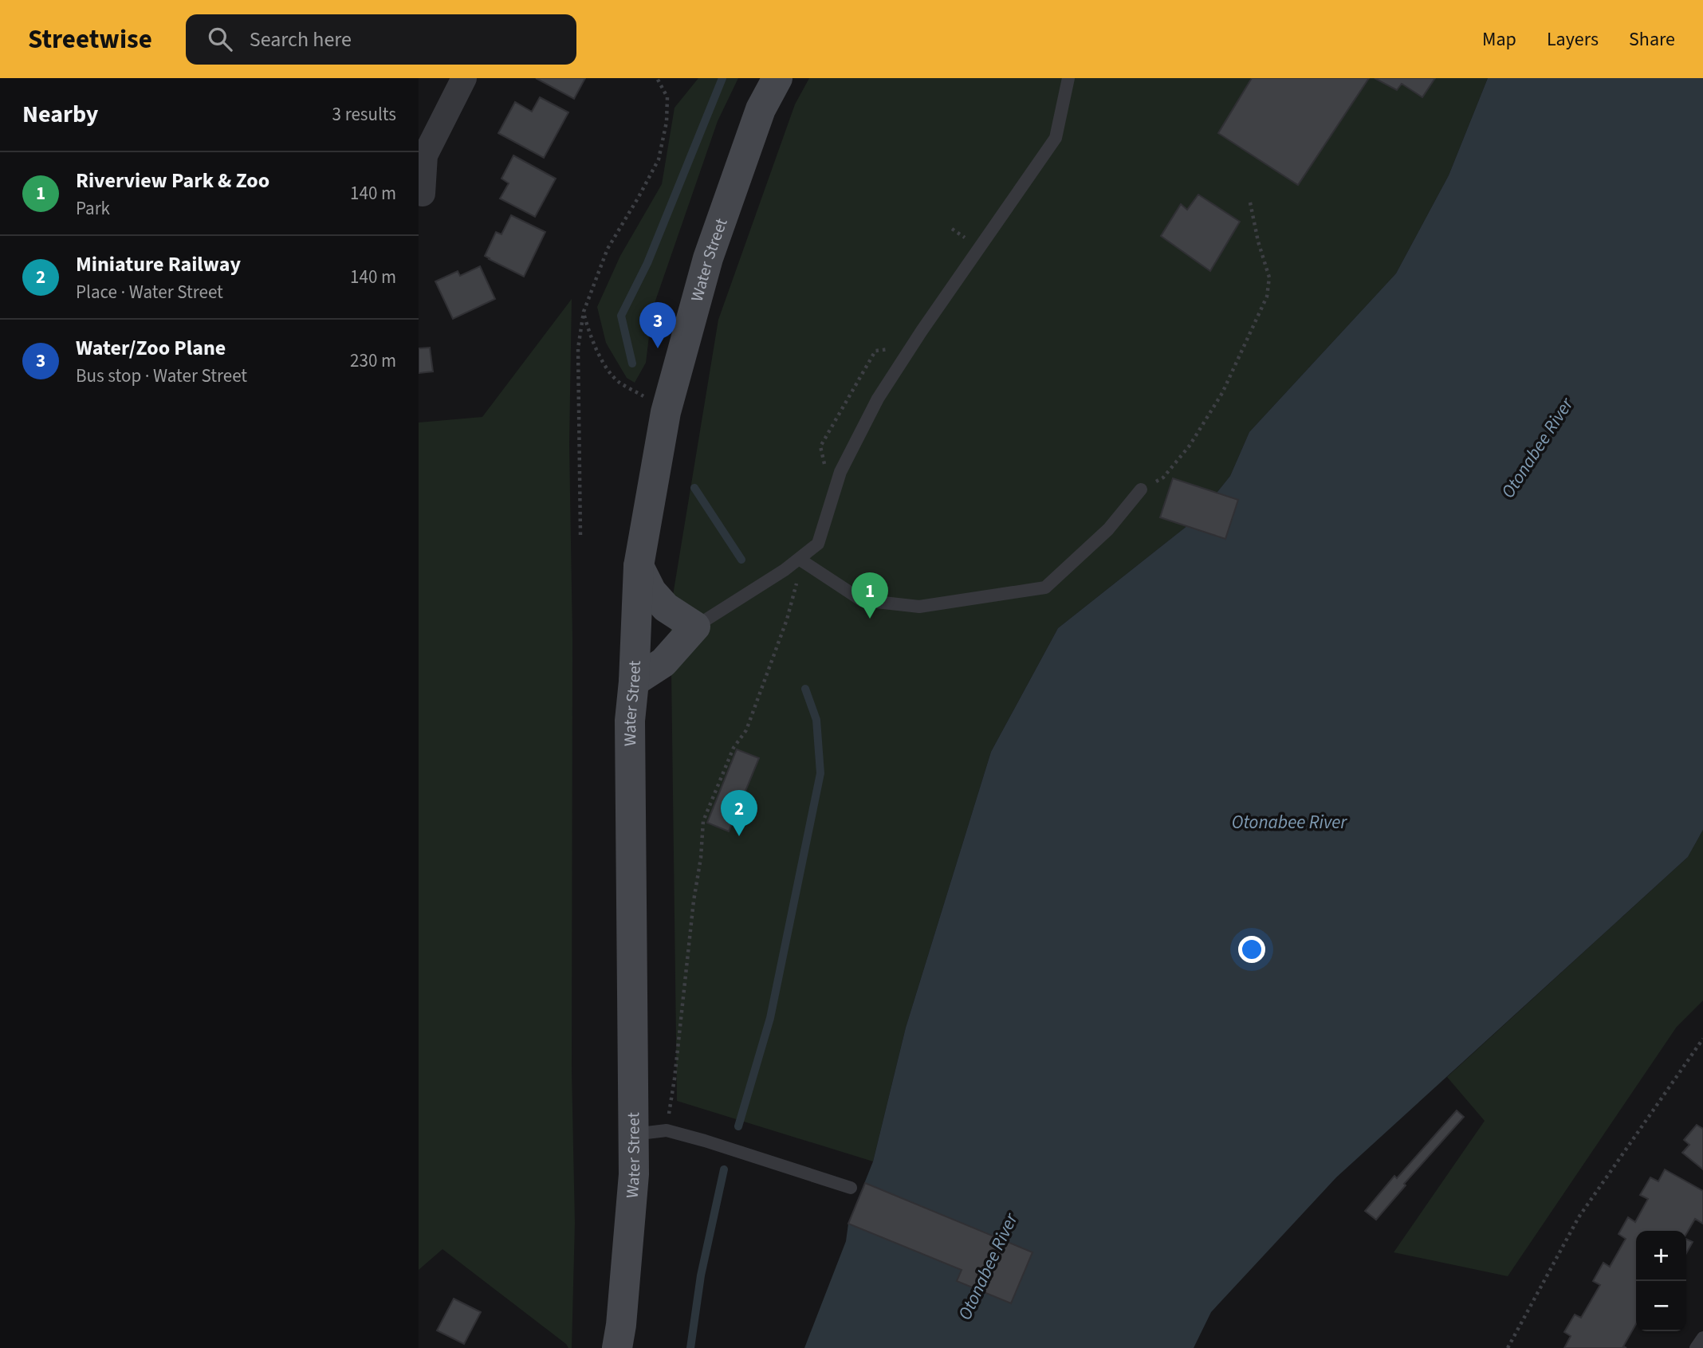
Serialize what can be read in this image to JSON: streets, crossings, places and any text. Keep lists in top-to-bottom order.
{
  "streets": {
    "main road": ["Water Street"]
  },
  "water": ["Otonabee River"],
  "page": {
    "header": "Streetwise",
    "search": "Search here",
    "nav": ["Map", "Layers", "Share"],
    "heading": ["Nearby", "3 results"],
    "list": [
      {
        "mark": "1",
        "name": "Riverview Park & Zoo",
        "note": "Park",
        "value": "140 m"
      },
      {
        "mark": "2",
        "name": "Miniature Railway",
        "note": "Place · Water Street",
        "value": "140 m"
      },
      {
        "mark": "3",
        "name": "Water/Zoo Plane",
        "note": "Bus stop · Water Street",
        "value": "230 m"
      }
    ],
    "pins": ["3", "1", "2"],
    "map_buttons": ["+", "−"]
  }
}
